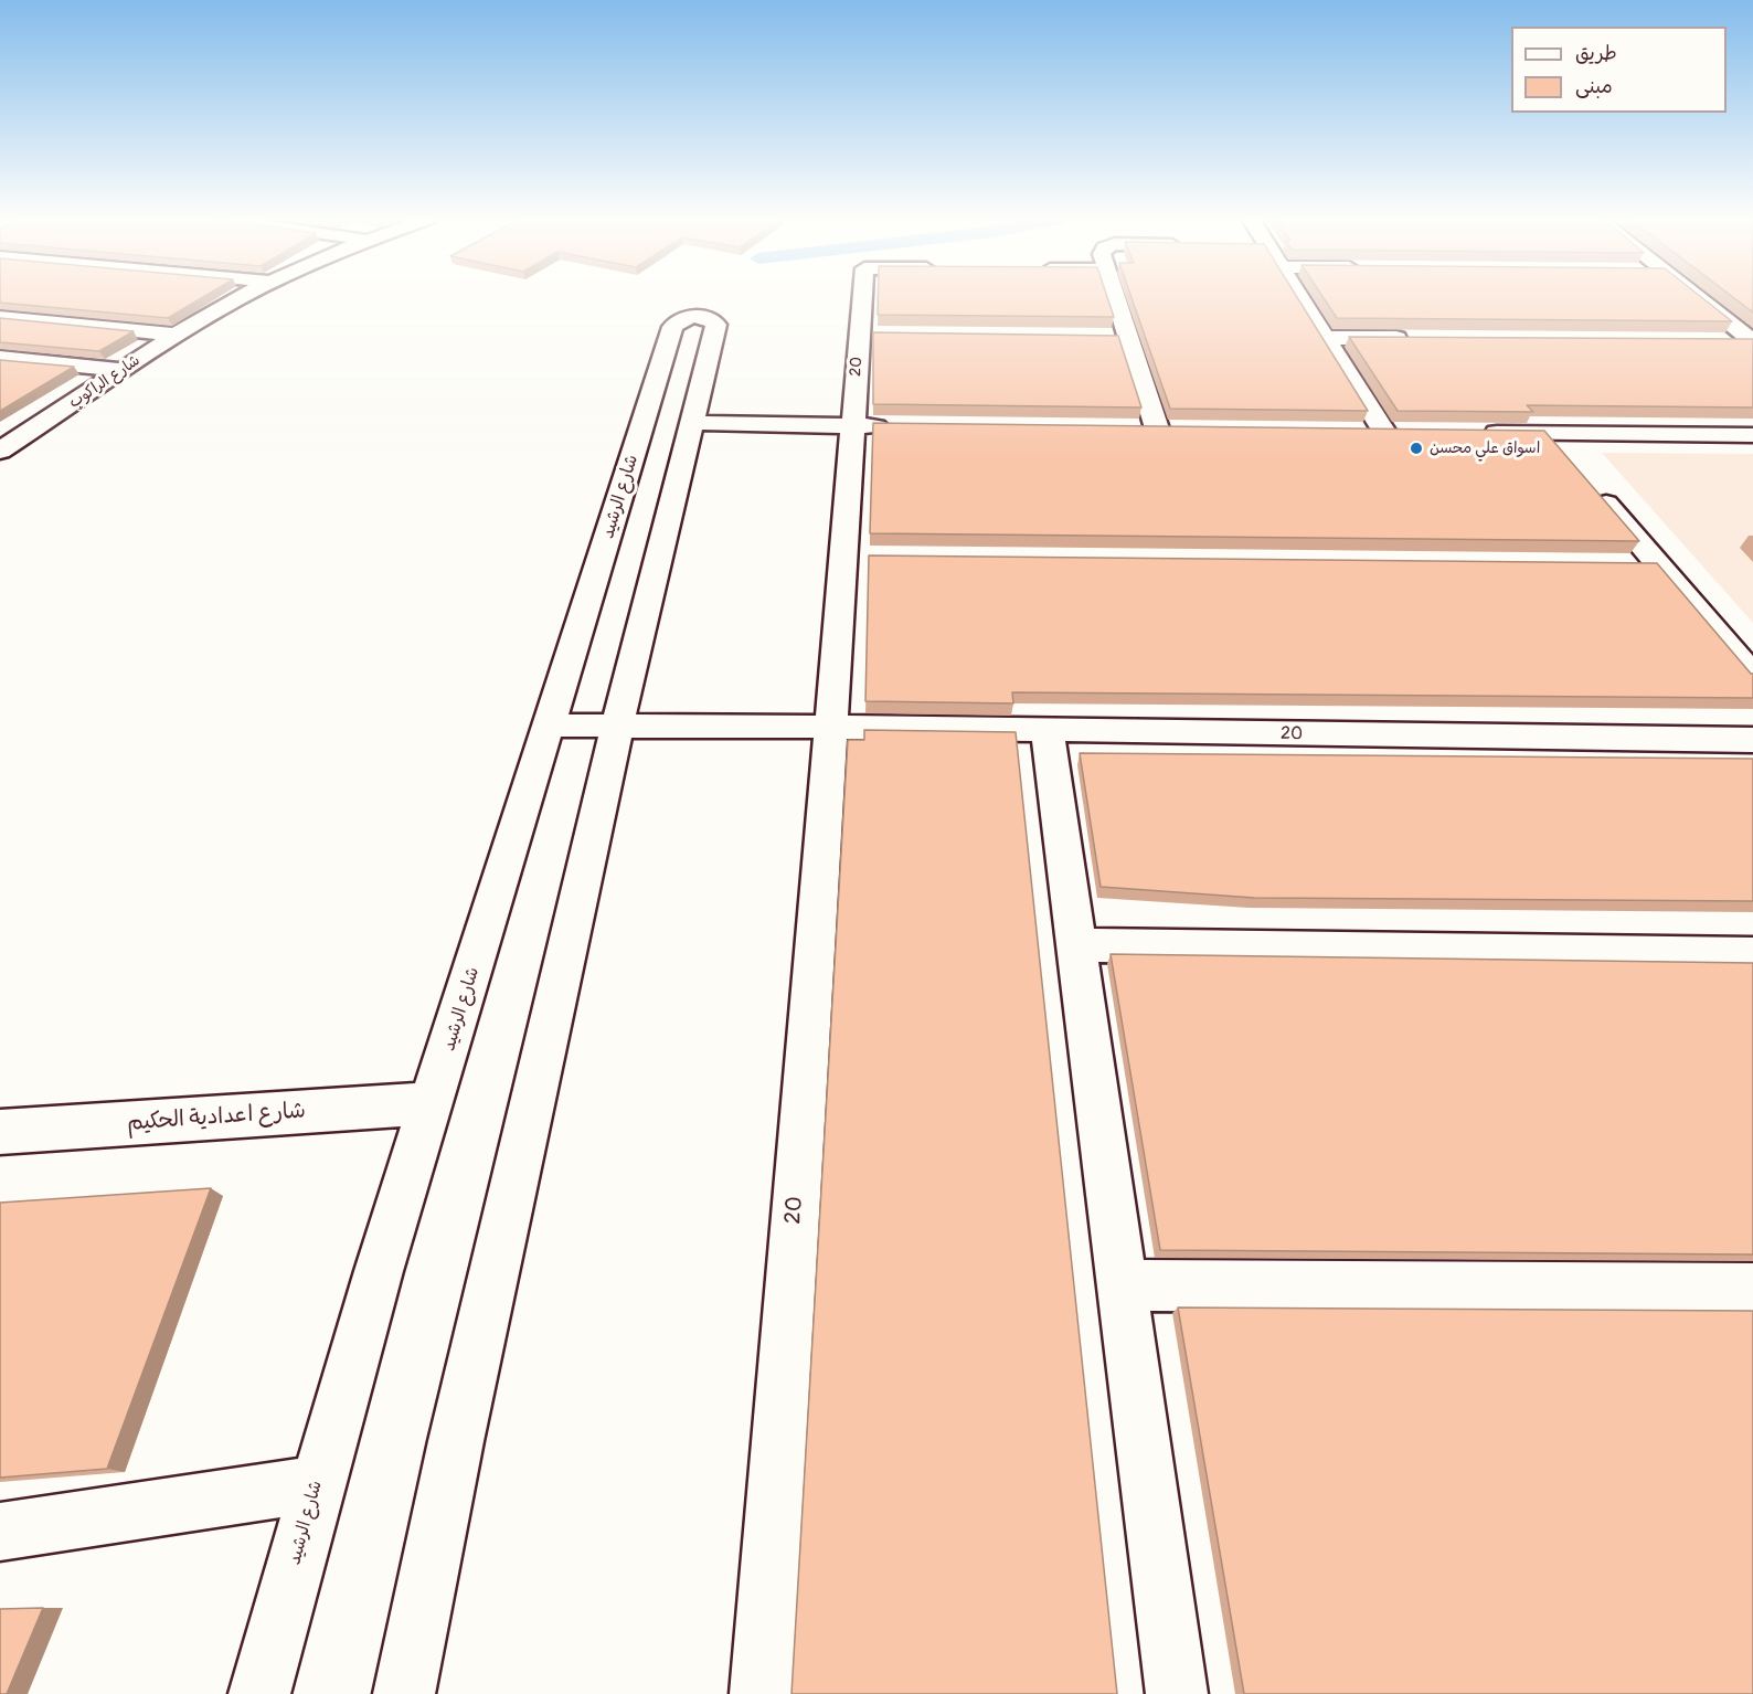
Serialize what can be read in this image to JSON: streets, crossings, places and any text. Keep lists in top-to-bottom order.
{
  "streets": {
    "street": [
      "20",
      "شارع الراكوب",
      "شارع الرشيد",
      "شارع اعدادية الحكيم"
    ]
  },
  "crossings": [
    ["شارع الرشيد", "شارع اعدادية الحكيم"]
  ],
  "places": ["اسواق علي محسن"],
  "legend": ["طريق", "مبنى"]
}
